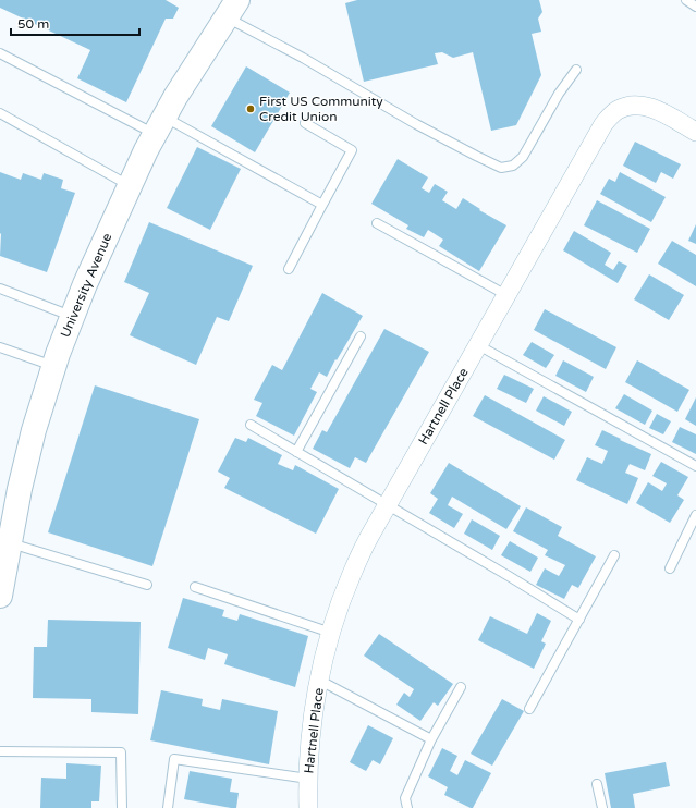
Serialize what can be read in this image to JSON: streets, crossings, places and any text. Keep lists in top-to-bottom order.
{
  "streets": {
    "street": ["University Avenue", "Hartnell Place"]
  },
  "places": ["First US Community Credit Union"],
  "scale_bar": "50 m"
}
